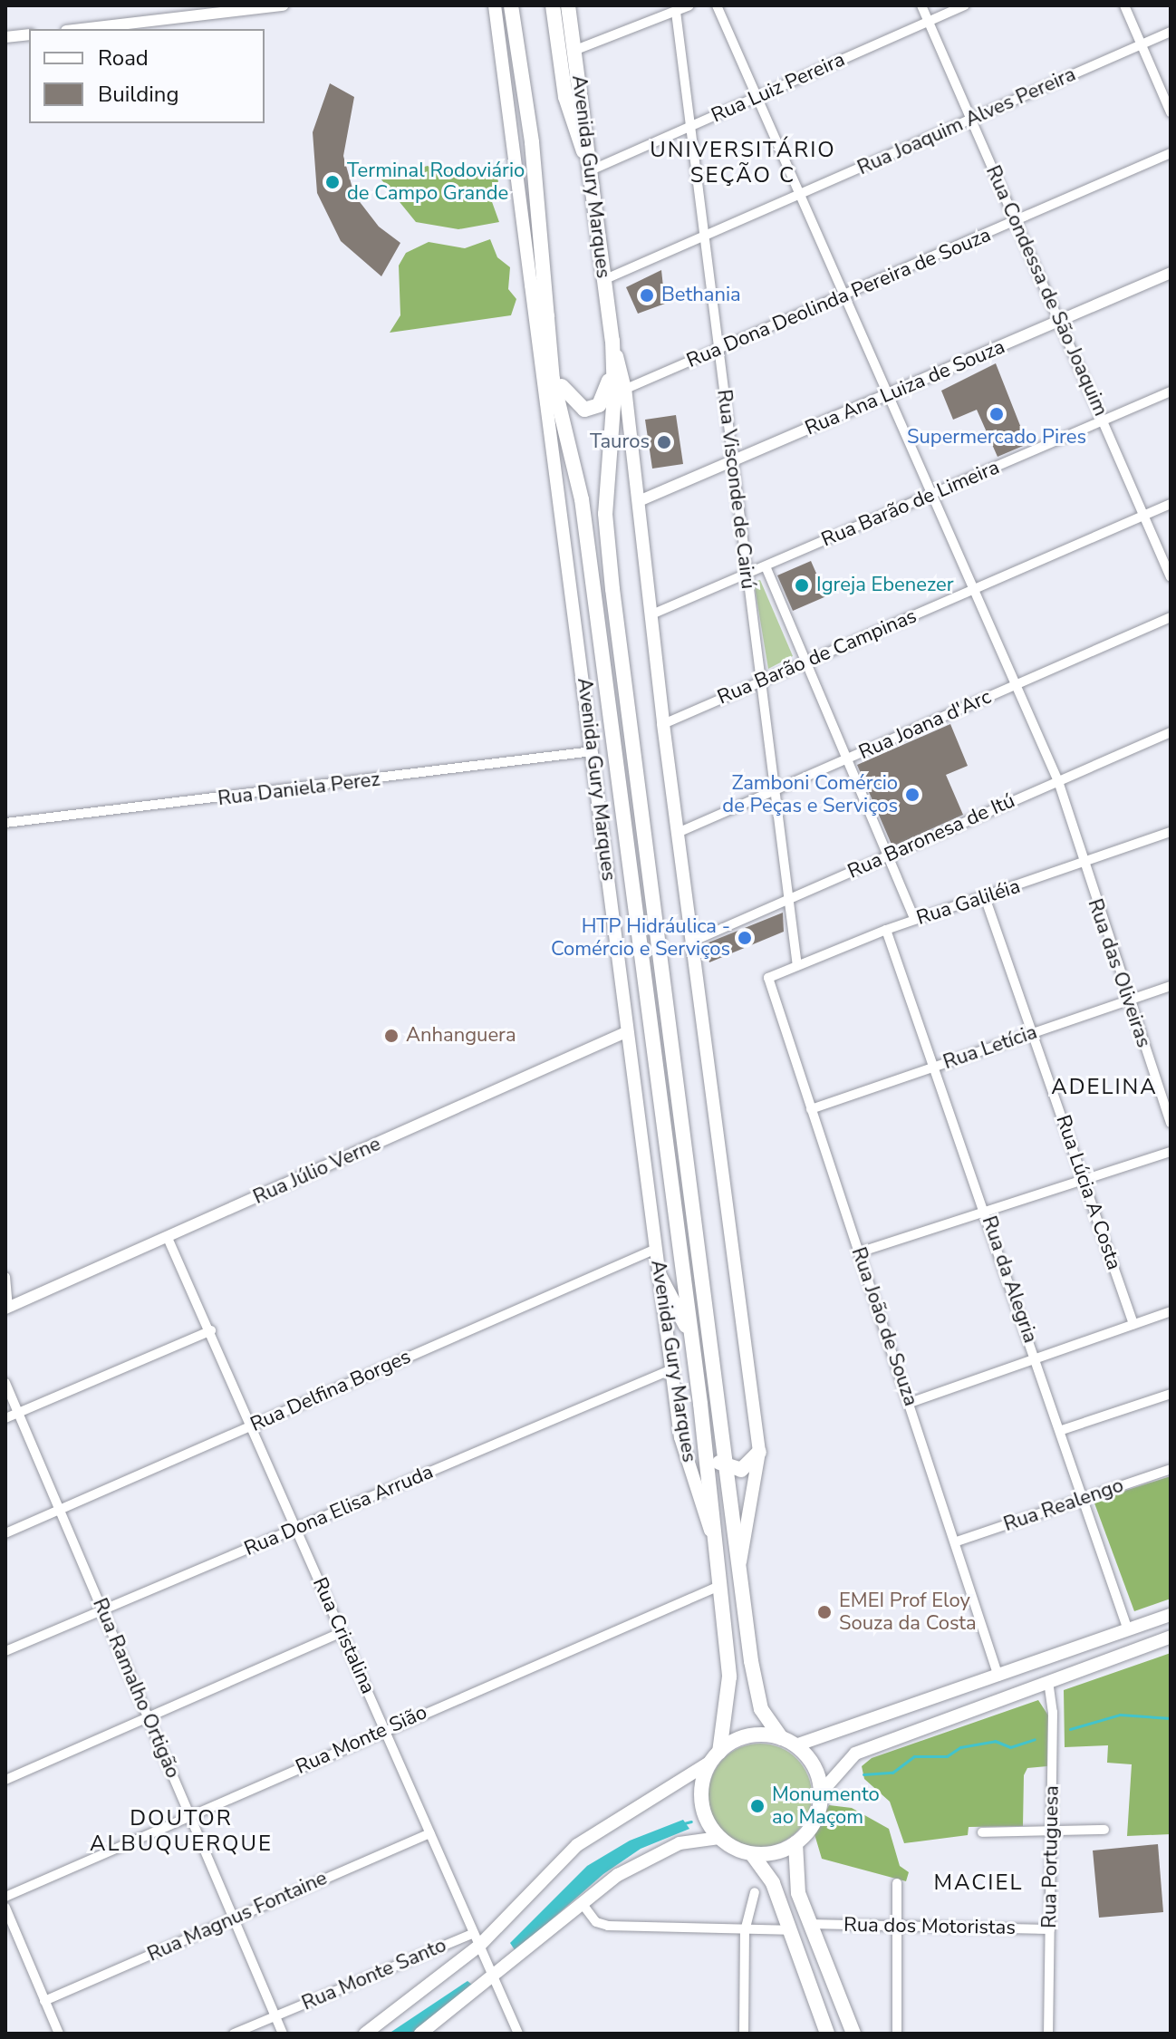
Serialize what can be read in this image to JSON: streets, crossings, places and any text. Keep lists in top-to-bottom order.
{
  "streets": {
    "main road": ["Avenida Gury Marques"],
    "street": [
      "Rua Luiz Pereira",
      "Rua Joaquim Alves Pereira",
      "Rua Condessa de São Joaquim",
      "Rua Dona Deolinda Pereira de Souza",
      "Rua Ana Luiza de Souza",
      "Rua Visconde de Cairú",
      "Rua Barão de Limeira",
      "Rua Barão de Campinas",
      "Rua Joana d'Arc",
      "Rua Daniela Perez",
      "Rua Baronesa de Itú",
      "Rua Galiléia",
      "Rua das Oliveiras",
      "Rua Letícia",
      "Rua Júlio Verne",
      "Rua Lúcia A Costa",
      "Rua da Alegria",
      "Rua João de Souza",
      "Rua Delfina Borges",
      "Rua Realengo",
      "Rua Dona Elisa Arruda",
      "Rua Cristalina",
      "Rua Ramalho Ortigão",
      "Rua Monte Sião",
      "Rua Portuguesa",
      "Rua Magnus Fontaine",
      "Rua dos Motoristas",
      "Rua Monte Santo"
    ]
  },
  "crossings": [
    ["Rua Luiz Pereira", "Avenida Gury Marques"],
    ["Rua Luiz Pereira", "Rua Condessa de São Joaquim"],
    ["Rua Luiz Pereira", "Rua Visconde de Cairú"],
    ["Rua Luiz Pereira", "Rua das Oliveiras"],
    ["Rua Joaquim Alves Pereira", "Avenida Gury Marques"],
    ["Rua Joaquim Alves Pereira", "Rua Condessa de São Joaquim"],
    ["Rua Joaquim Alves Pereira", "Rua Visconde de Cairú"],
    ["Rua Joaquim Alves Pereira", "Rua das Oliveiras"],
    ["Avenida Gury Marques", "Rua Dona Deolinda Pereira de Souza"],
    ["Avenida Gury Marques", "Rua Ana Luiza de Souza"],
    ["Avenida Gury Marques", "Rua Barão de Limeira"],
    ["Avenida Gury Marques", "Rua Barão de Campinas"],
    ["Avenida Gury Marques", "Rua Joana d'Arc"],
    ["Avenida Gury Marques", "Rua Daniela Perez"],
    ["Avenida Gury Marques", "Rua Baronesa de Itú"],
    ["Avenida Gury Marques", "Rua Júlio Verne"],
    ["Avenida Gury Marques", "Rua Delfina Borges"],
    ["Avenida Gury Marques", "Rua Dona Elisa Arruda"],
    ["Avenida Gury Marques", "Rua Monte Sião"],
    ["Rua Condessa de São Joaquim", "Rua Dona Deolinda Pereira de Souza"],
    ["Rua Condessa de São Joaquim", "Rua Ana Luiza de Souza"],
    ["Rua Condessa de São Joaquim", "Rua Barão de Limeira"],
    ["Rua Condessa de São Joaquim", "Rua Barão de Campinas"],
    ["Rua Dona Deolinda Pereira de Souza", "Rua Visconde de Cairú"],
    ["Rua Dona Deolinda Pereira de Souza", "Rua das Oliveiras"],
    ["Rua Ana Luiza de Souza", "Rua Visconde de Cairú"],
    ["Rua Ana Luiza de Souza", "Rua das Oliveiras"],
    ["Rua Visconde de Cairú", "Rua Barão de Limeira"],
    ["Rua Visconde de Cairú", "Rua Barão de Campinas"],
    ["Rua Visconde de Cairú", "Rua Joana d'Arc"],
    ["Rua Visconde de Cairú", "Rua Baronesa de Itú"],
    ["Rua Visconde de Cairú", "Rua Galiléia"],
    ["Rua Barão de Limeira", "Rua das Oliveiras"],
    ["Rua Barão de Campinas", "Rua das Oliveiras"],
    ["Rua Joana d'Arc", "Rua das Oliveiras"],
    ["Rua Baronesa de Itú", "Rua das Oliveiras"],
    ["Rua Galiléia", "Rua das Oliveiras"],
    ["Rua Galiléia", "Rua Lúcia A Costa"],
    ["Rua Galiléia", "Rua da Alegria"],
    ["Rua Galiléia", "Rua João de Souza"],
    ["Rua das Oliveiras", "Rua Letícia"],
    ["Rua Letícia", "Rua Lúcia A Costa"],
    ["Rua Letícia", "Rua da Alegria"],
    ["Rua Letícia", "Rua João de Souza"],
    ["Rua Júlio Verne", "Rua Cristalina"],
    ["Rua da Alegria", "Rua Realengo"],
    ["Rua João de Souza", "Rua Realengo"],
    ["Rua Delfina Borges", "Rua Cristalina"],
    ["Rua Delfina Borges", "Rua Ramalho Ortigão"],
    ["Rua Dona Elisa Arruda", "Rua Cristalina"],
    ["Rua Dona Elisa Arruda", "Rua Ramalho Ortigão"],
    ["Rua Cristalina", "Rua Monte Sião"],
    ["Rua Cristalina", "Rua Magnus Fontaine"],
    ["Rua Cristalina", "Rua Monte Santo"],
    ["Rua Ramalho Ortigão", "Rua Monte Sião"],
    ["Rua Ramalho Ortigão", "Rua Magnus Fontaine"],
    ["Rua Ramalho Ortigão", "Rua Monte Santo"],
    ["Rua Portuguesa", "Rua dos Motoristas"]
  ],
  "districts": [
    "UNIVERSITÁRIO SEÇÃO C",
    "ADELINA",
    "DOUTOR ALBUQUERQUE",
    "MACIEL"
  ],
  "places": [
    "Terminal Rodoviário de Campo Grande",
    "Bethania",
    "Supermercado Pires",
    "Tauros",
    "Igreja Ebenezer",
    "Zamboni Comércio de Peças e Serviços",
    "HTP Hidráulica - Comércio e Serviços",
    "Anhanguera",
    "EMEI Prof Eloy Souza da Costa",
    "Monumento ao Maçom"
  ],
  "legend": ["Road", "Building"]
}
